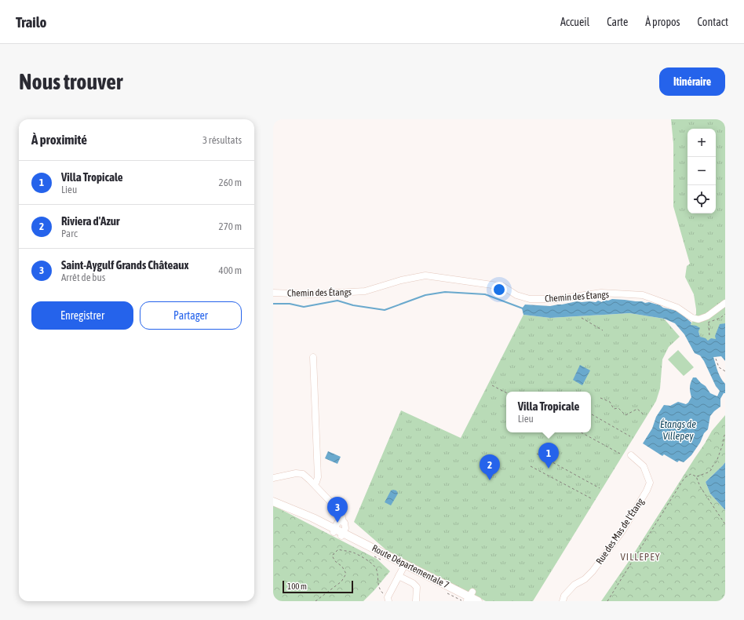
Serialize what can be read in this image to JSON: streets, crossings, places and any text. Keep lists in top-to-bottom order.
{
  "streets": {
    "main road": ["Route Départementale 7"],
    "street": ["Chemin des Étangs", "Rue des Mas de l'Étang"]
  },
  "districts": ["VILLEPEY"],
  "water": ["Étangs de Villepey"],
  "scale_bar": "100 m",
  "page": {
    "header": "Trailo",
    "nav": [
      "Accueil",
      "Carte",
      "À propos",
      "Contact"
    ],
    "buttons": [
      "Itinéraire",
      ["Enregistrer", "Partager"]
    ],
    "title": "Nous trouver",
    "heading": ["À proximité", "3 résultats"],
    "map_buttons": ["+", "−"],
    "list": [
      {
        "mark": "1",
        "name": "Villa Tropicale",
        "note": "Lieu",
        "value": "260 m"
      },
      {
        "mark": "2",
        "name": "Riviera d'Azur",
        "note": "Parc",
        "value": "270 m"
      },
      {
        "mark": "3",
        "name": "Saint-Aygulf Grands Châteaux",
        "note": "Arrêt de bus",
        "value": "400 m"
      }
    ],
    "popup": ["Villa Tropicale", "Lieu"],
    "pins": ["1", "2", "3"],
    "scale": "100 m"
  }
}
